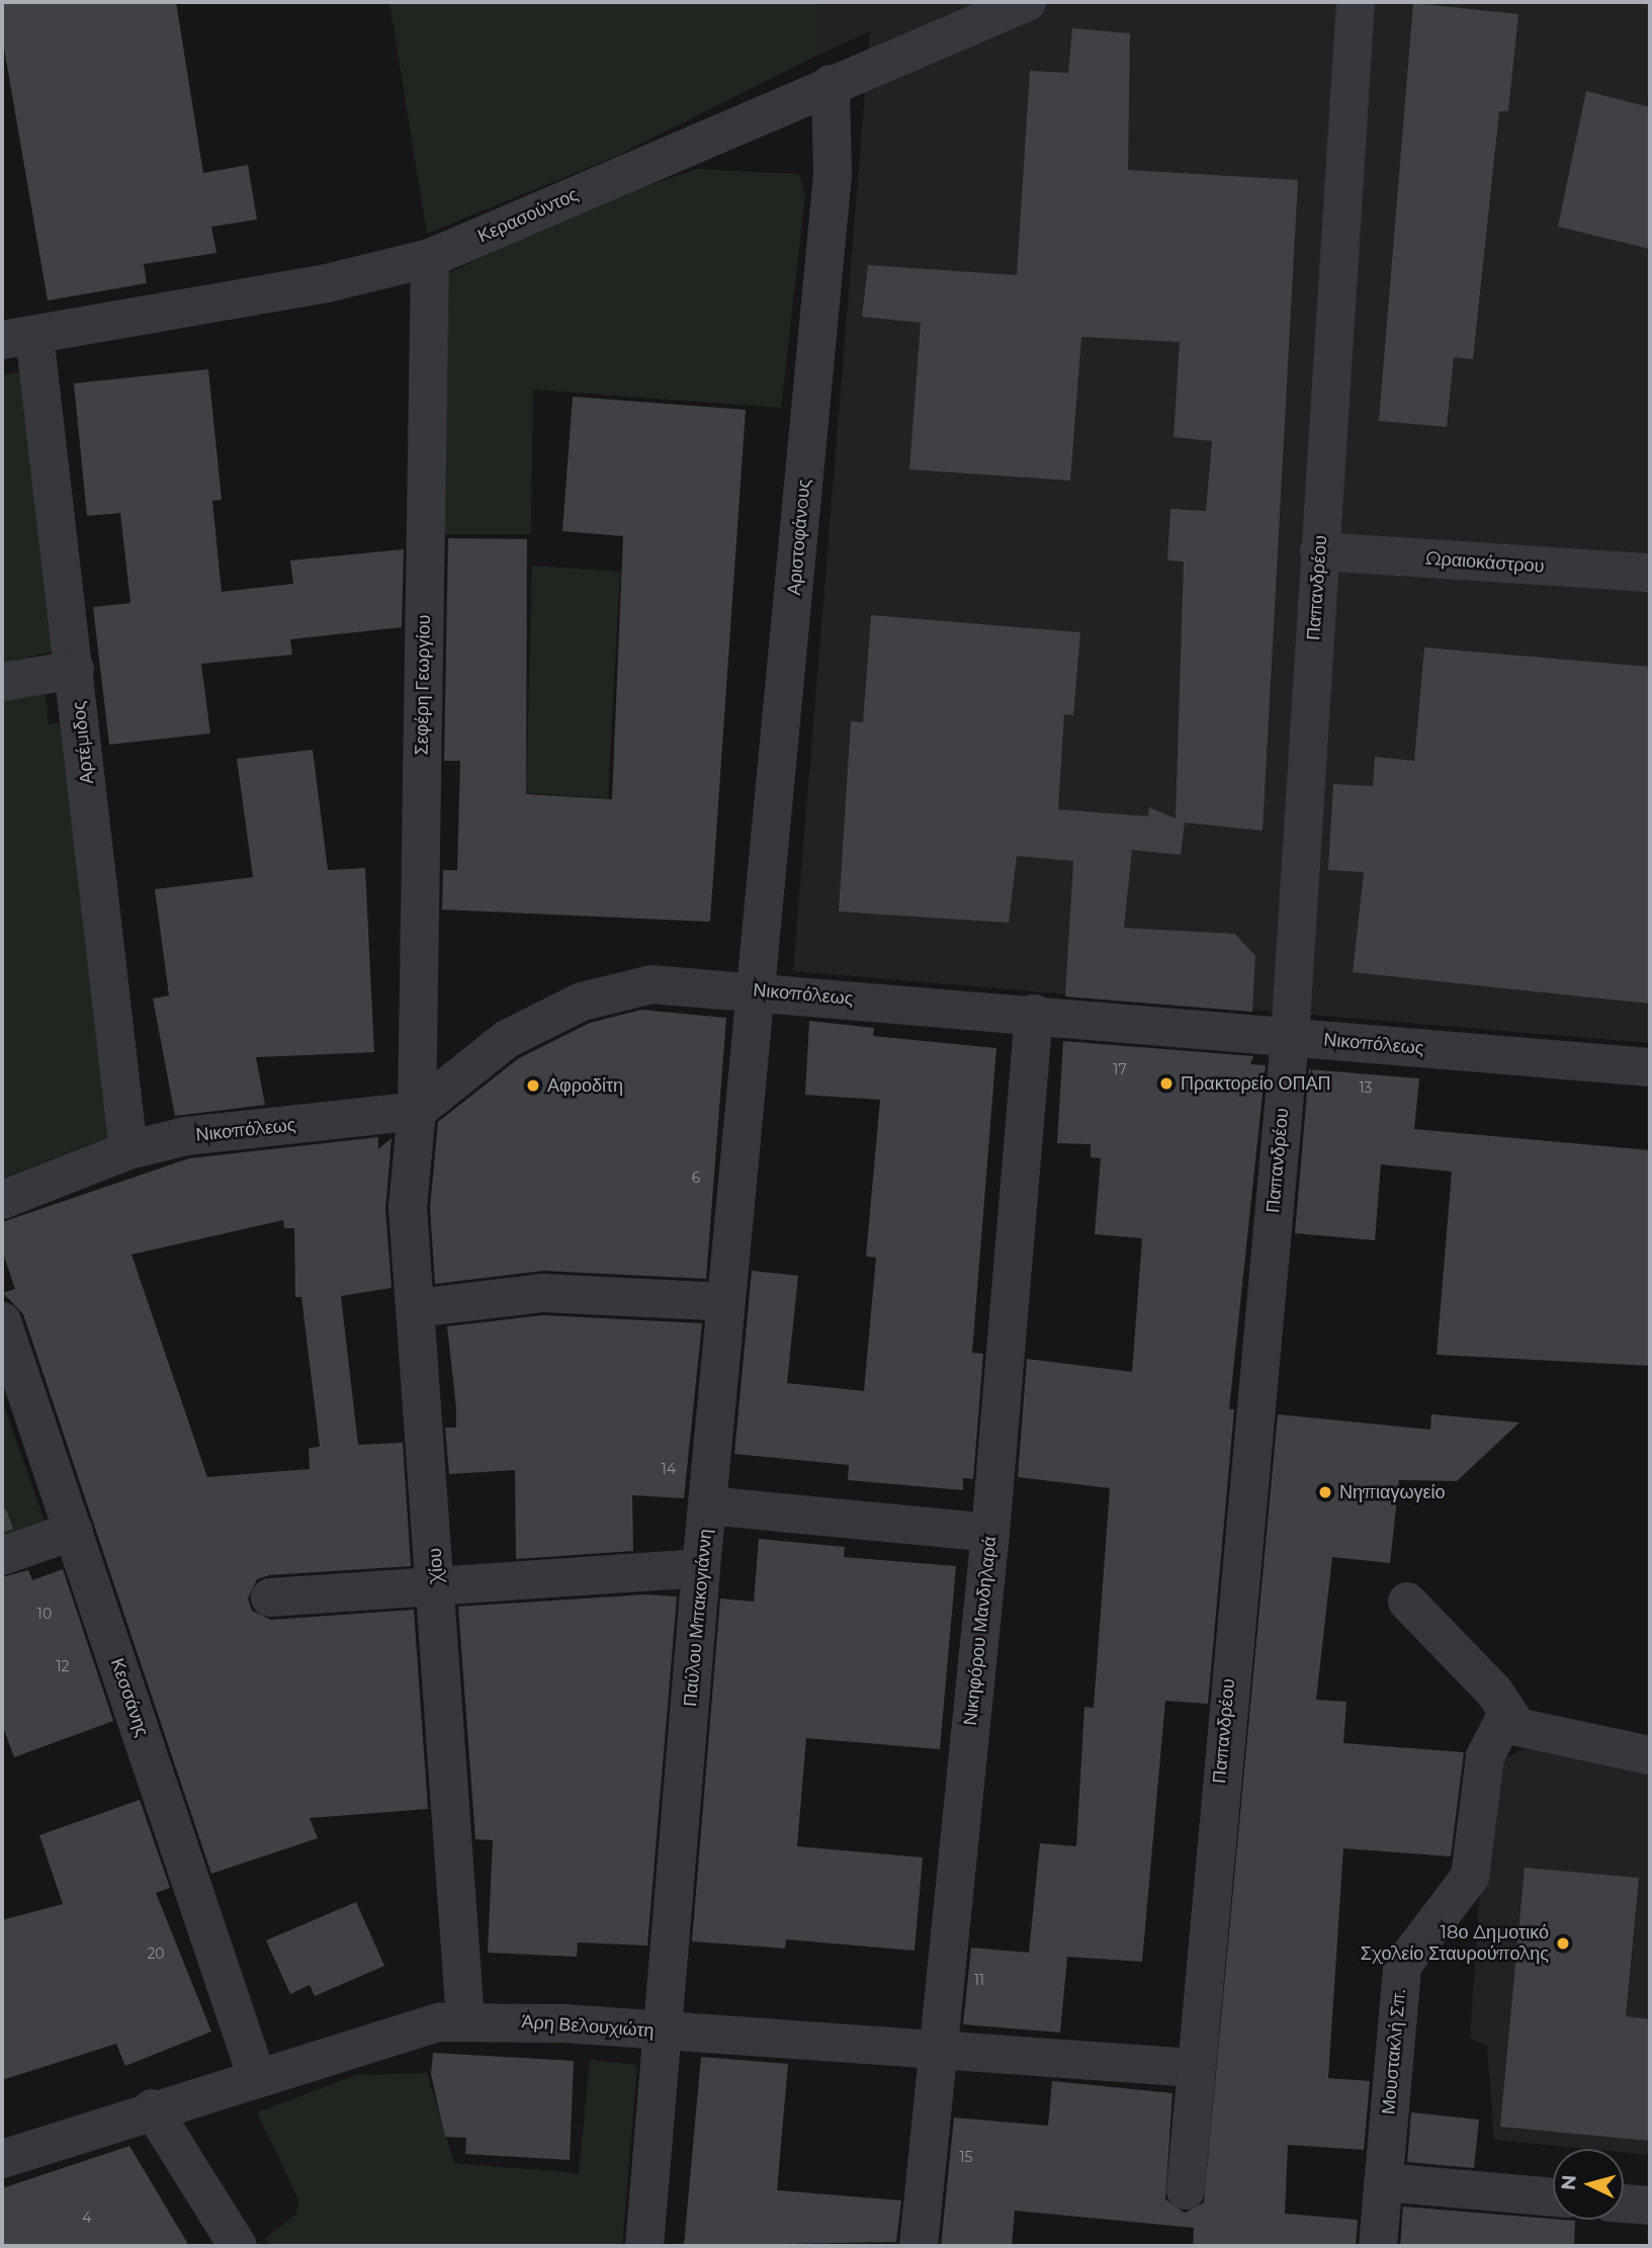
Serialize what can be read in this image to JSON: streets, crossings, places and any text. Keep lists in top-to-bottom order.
{
  "streets": {
    "street": [
      "Κερασούντος",
      "Αριστοφάνoυς",
      "Ωραιοκάστρου",
      "Παπανδρέου",
      "Σεφέρη Γεωργίου",
      "Αρτέμιδος",
      "Νικοπόλεως",
      "Χίου",
      "Παύλου Μπακογιάννη",
      "Νικηφόρου Μανδηλαρά",
      "Κεσσάνης",
      "Άρη Βελουχιώτη",
      "Μουστακλή Σπ."
    ]
  },
  "crossings": [
    ["Κερασούντος", "Αριστοφάνoυς"],
    ["Κερασούντος", "Σεφέρη Γεωργίου"],
    ["Κερασούντος", "Αρτέμιδος"],
    ["Αριστοφάνoυς", "Νικοπόλεως"],
    ["Αριστοφάνoυς", "Παύλου Μπακογιάννη"],
    ["Ωραιοκάστρου", "Παπανδρέου"],
    ["Παπανδρέου", "Νικοπόλεως"],
    ["Παπανδρέου", "Άρη Βελουχιώτη"],
    ["Σεφέρη Γεωργίου", "Νικοπόλεως"],
    ["Σεφέρη Γεωργίου", "Χίου"],
    ["Αρτέμιδος", "Νικοπόλεως"],
    ["Νικοπόλεως", "Χίου"],
    ["Νικοπόλεως", "Παύλου Μπακογιάννη"],
    ["Νικοπόλεως", "Νικηφόρου Μανδηλαρά"],
    ["Χίου", "Άρη Βελουχιώτη"],
    ["Παύλου Μπακογιάννη", "Άρη Βελουχιώτη"],
    ["Νικηφόρου Μανδηλαρά", "Άρη Βελουχιώτη"],
    ["Κεσσάνης", "Άρη Βελουχιώτη"]
  ],
  "places": [
    "Πρακτορείο ΟΠΑΠ",
    "Αφροδίτη",
    "Νηπιαγωγείο",
    "18ο Δημοτικό Σχολείο Σταυρούπολης"
  ],
  "house_numbers": [
    "17",
    "13",
    "6",
    "14",
    "10",
    "12",
    "20",
    "11",
    "15",
    "4"
  ],
  "north": "left"
}
